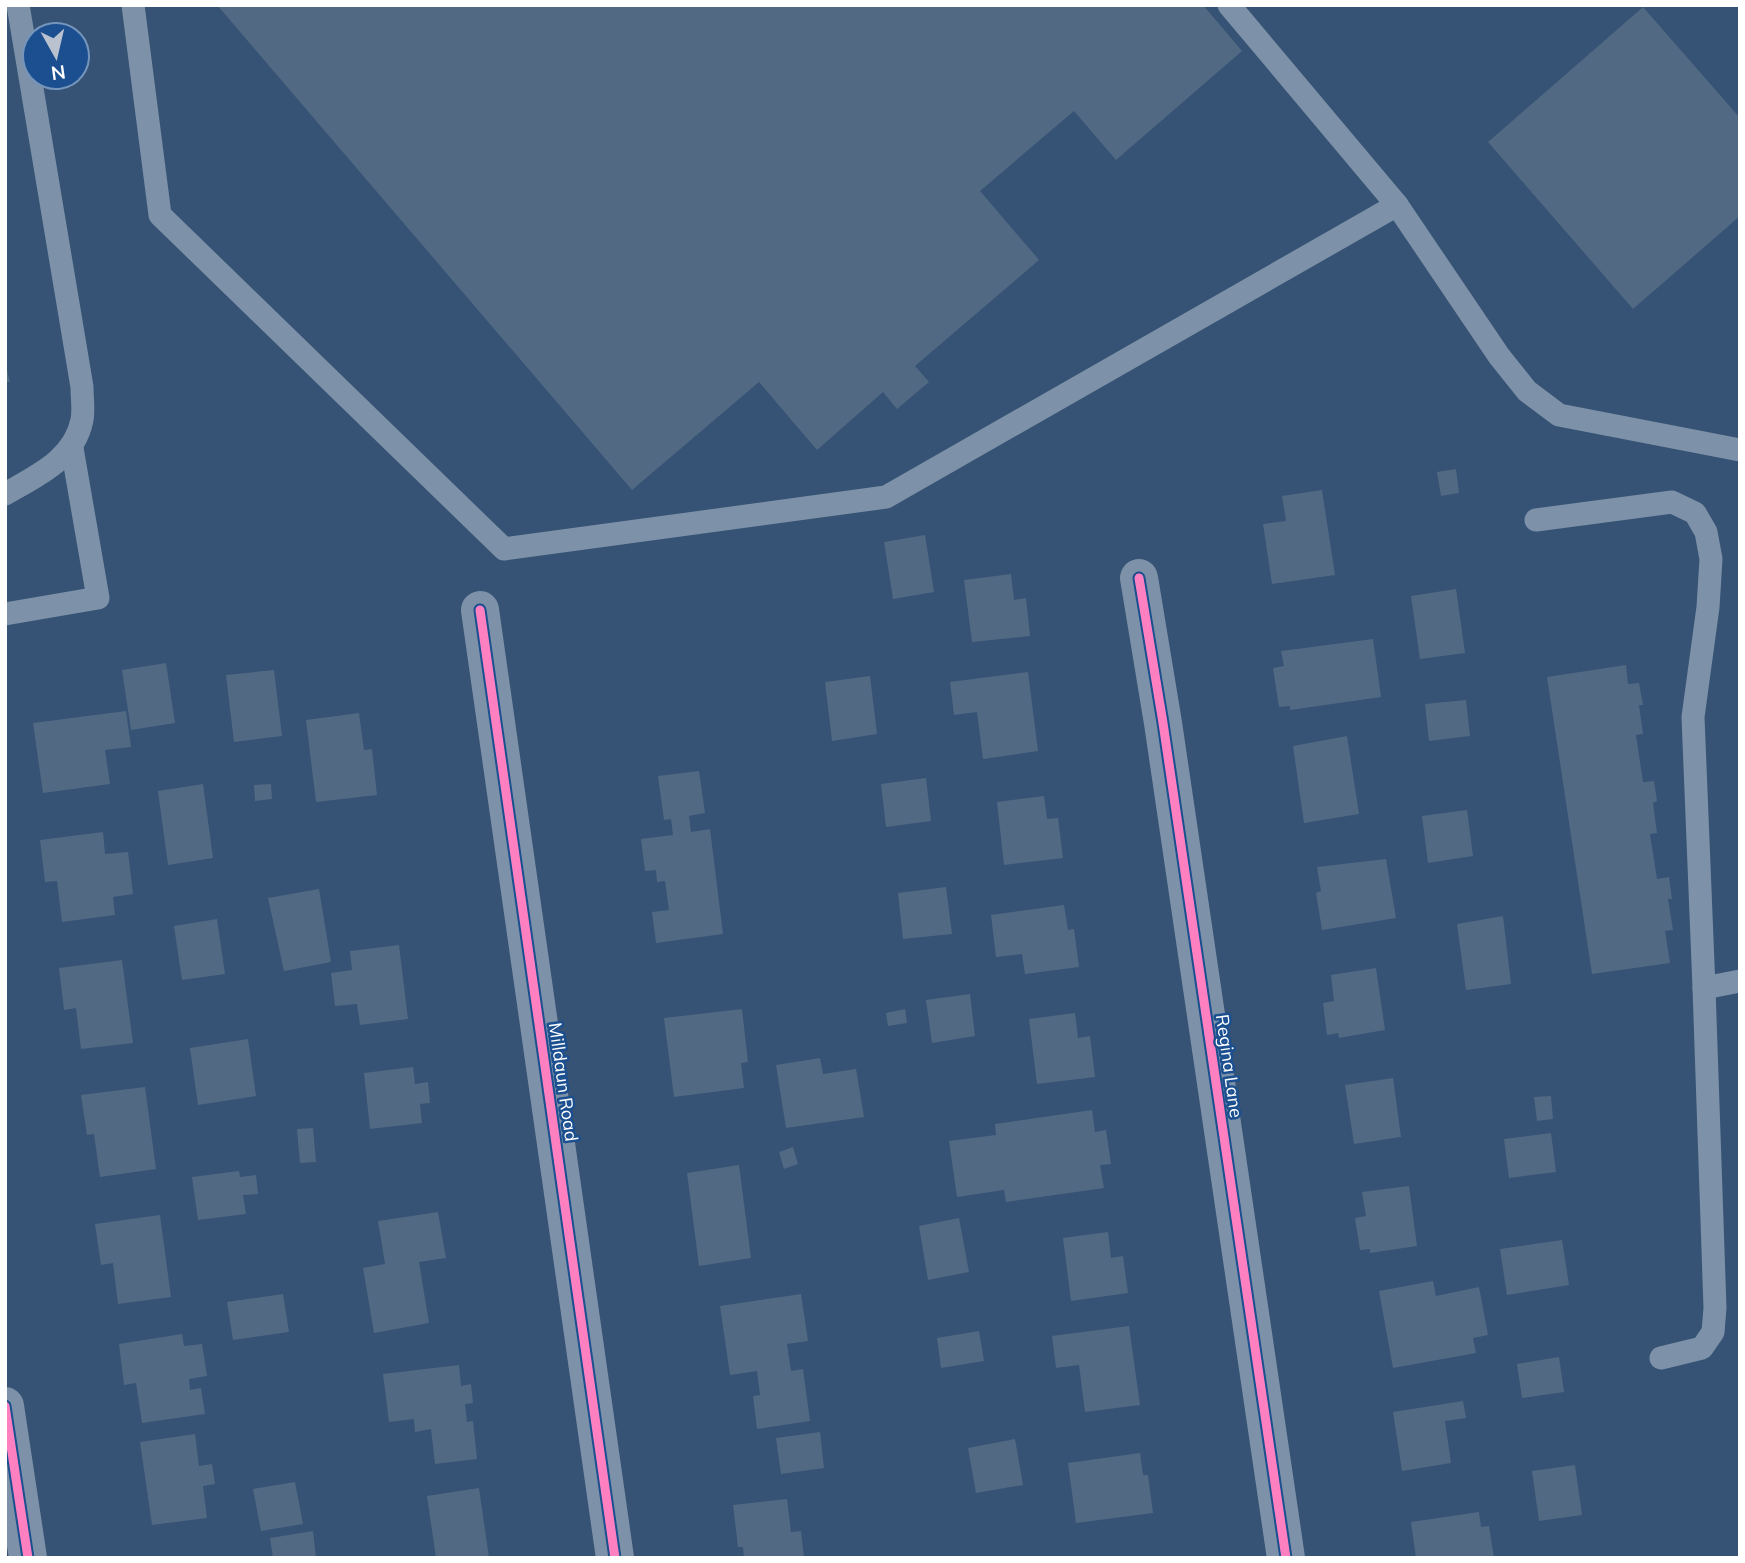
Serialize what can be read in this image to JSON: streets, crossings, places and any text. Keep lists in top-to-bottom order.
{
  "streets": {
    "street": ["Regina Lane", "Milldaun Road"]
  },
  "north": "bottom"
}
